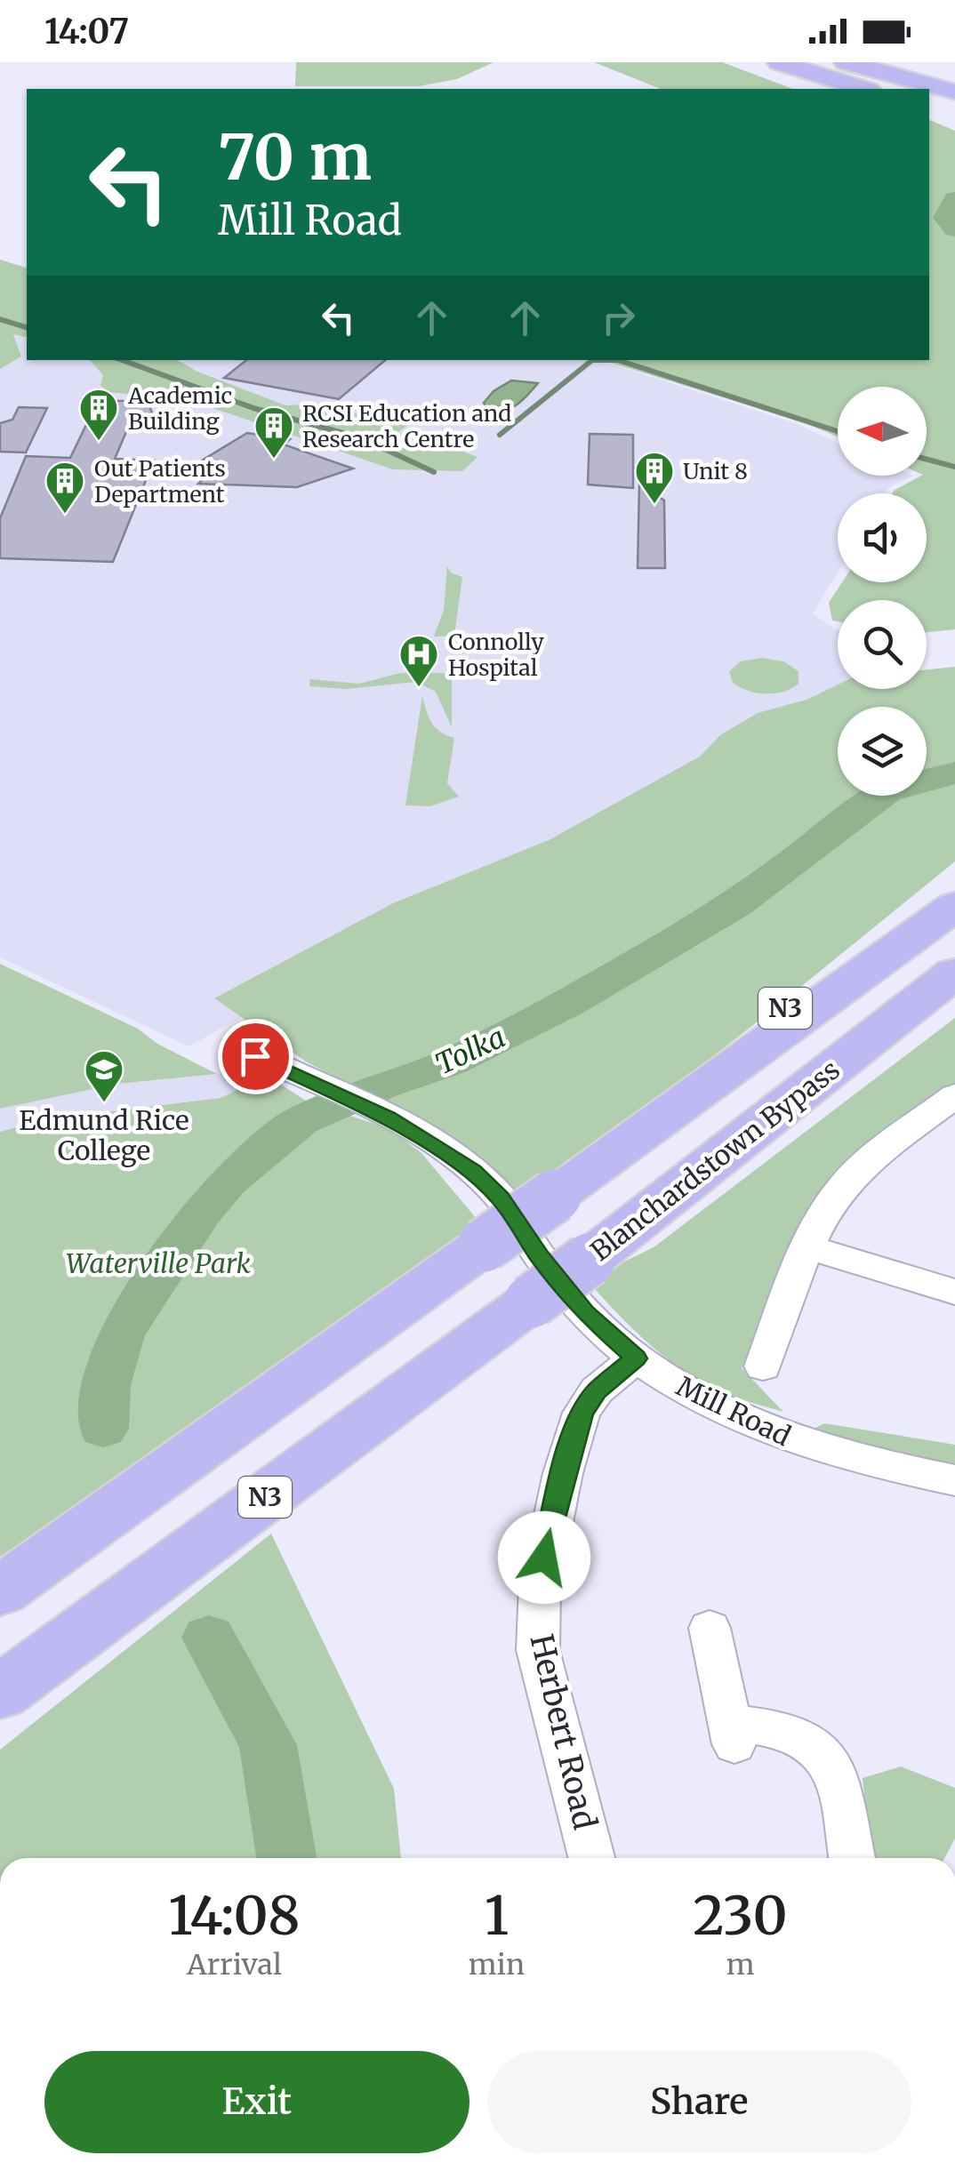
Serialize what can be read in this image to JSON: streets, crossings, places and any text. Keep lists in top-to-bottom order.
{
  "streets": {
    "highway": ["N3", "Blanchardstown Bypass"],
    "street": ["Mill Road", "Herbert Road"]
  },
  "crossings": [
    ["Mill Road", "Herbert Road"]
  ],
  "water": ["Tolka"],
  "parks": ["Waterville Park"],
  "places": {
    "building": [
      "Academic Building",
      "RCSI Education and Research Centre",
      "Unit 8",
      "Out Patients Department"
    ],
    "hospital": ["Connolly Hospital"],
    "school or university": ["Edmund Rice College"]
  },
  "north": "left",
  "page": {
    "status": "14:07",
    "turn": ["70 m", "Mill Road"],
    "eta": [
      "14:08",
      "Arrival",
      "1",
      "min",
      "230",
      "m"
    ],
    "buttons": ["Exit", "Share"]
  }
}
